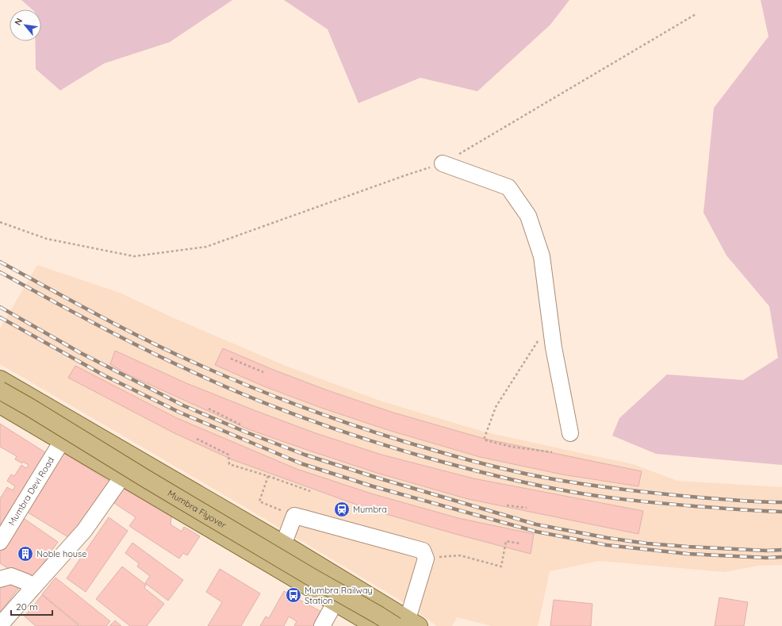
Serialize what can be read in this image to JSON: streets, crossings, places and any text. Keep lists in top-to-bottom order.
{
  "streets": {
    "main road": ["Mumbra Flyover"],
    "street": ["Mumbra Devi Road"]
  },
  "places": {
    "station": ["Mumbra"],
    "building": ["Noble house"],
    "bus stop": ["Mumbra Railway Station"]
  },
  "scale_bar": "20 m",
  "north": "top left"
}
